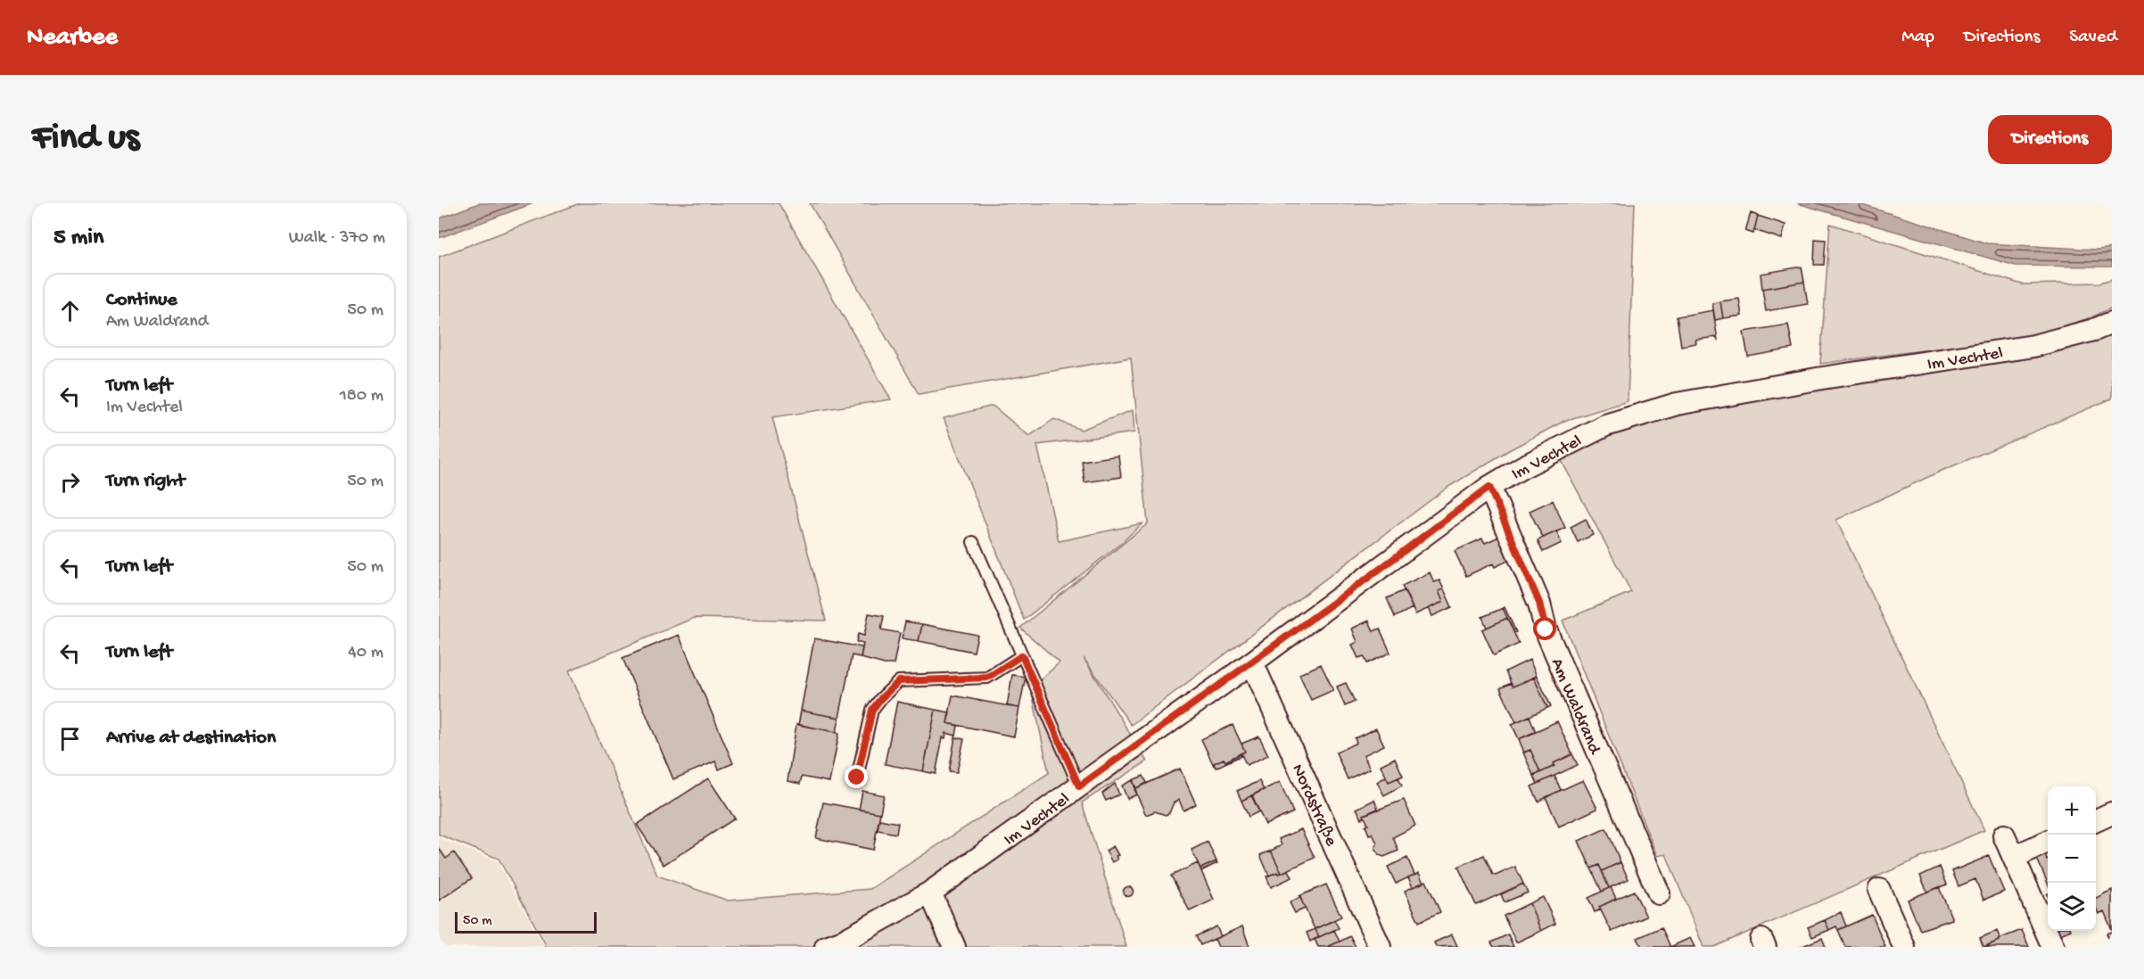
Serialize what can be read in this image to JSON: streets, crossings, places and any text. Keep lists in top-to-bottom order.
{
  "streets": {
    "street": ["Im Vechtel", "Am Waldrand", "Nordstraße"]
  },
  "crossings": [
    ["Im Vechtel", "Am Waldrand"],
    ["Im Vechtel", "Nordstraße"]
  ],
  "scale_bar": "50 m",
  "page": {
    "header": "Nearbee",
    "nav": ["Map", "Directions", "Saved"],
    "buttons": "Directions",
    "title": "Find us",
    "heading": ["5 min", "Walk · 370 m"],
    "list": [
      ["Continue", "Am Waldrand", "50 m"],
      ["Turn left", "Im Vechtel", "180 m"],
      ["Turn right", "50 m"],
      ["Turn left", "50 m"],
      ["Turn left", "40 m"],
      "Arrive at destination"
    ],
    "map_buttons": ["+", "−"],
    "scale": "50 m"
  }
}
